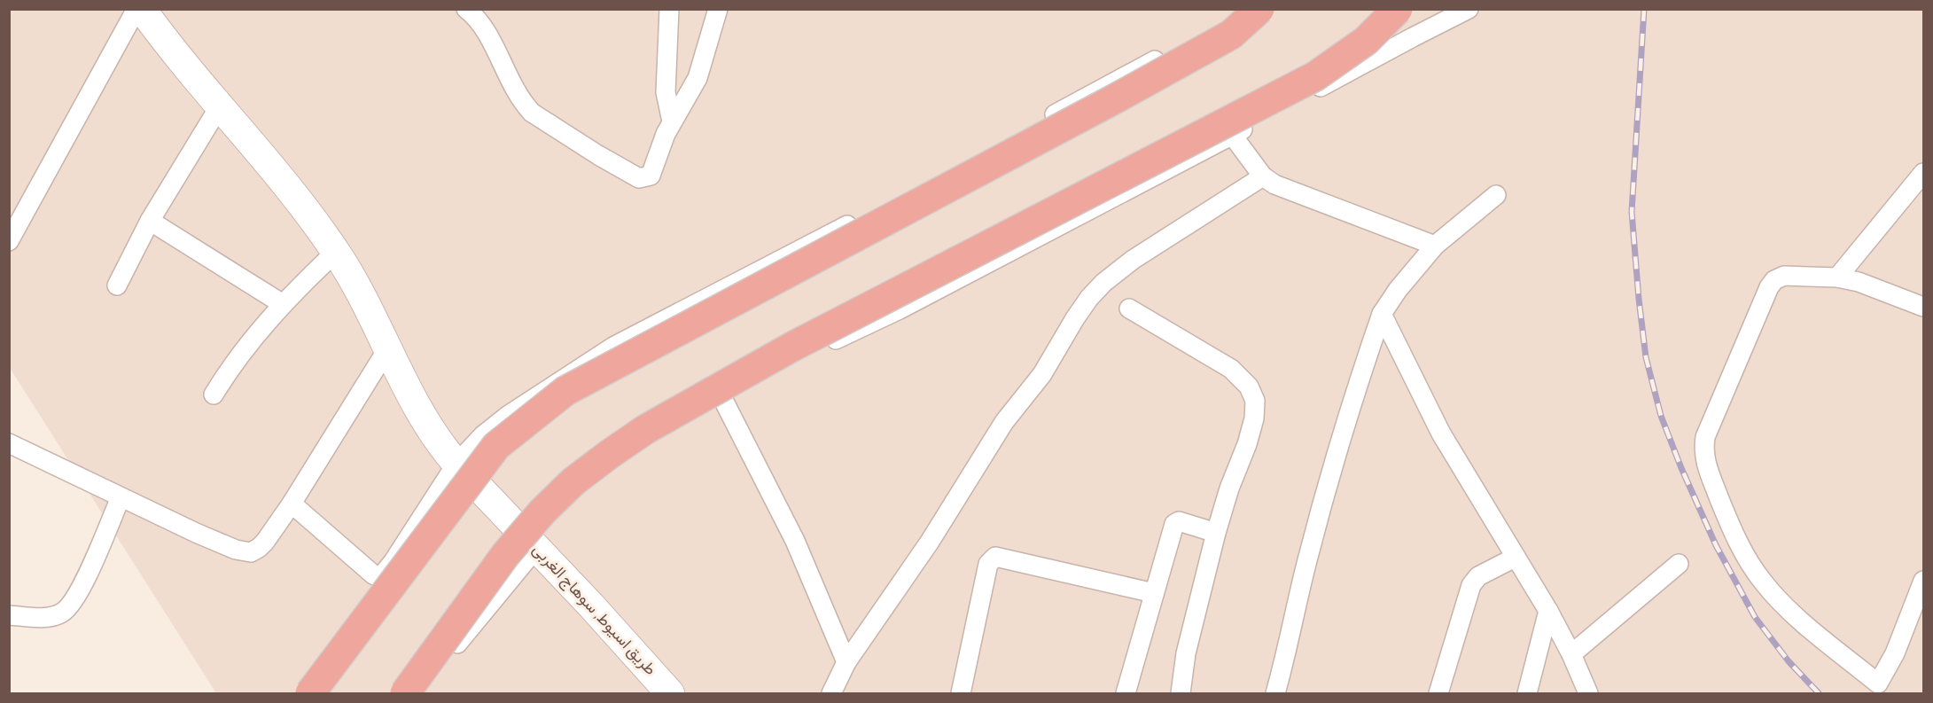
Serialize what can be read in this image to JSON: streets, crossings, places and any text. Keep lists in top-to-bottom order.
{
  "streets": {
    "main road": ["طريق اسيوط, سوهاج الغربى"]
  }
}
